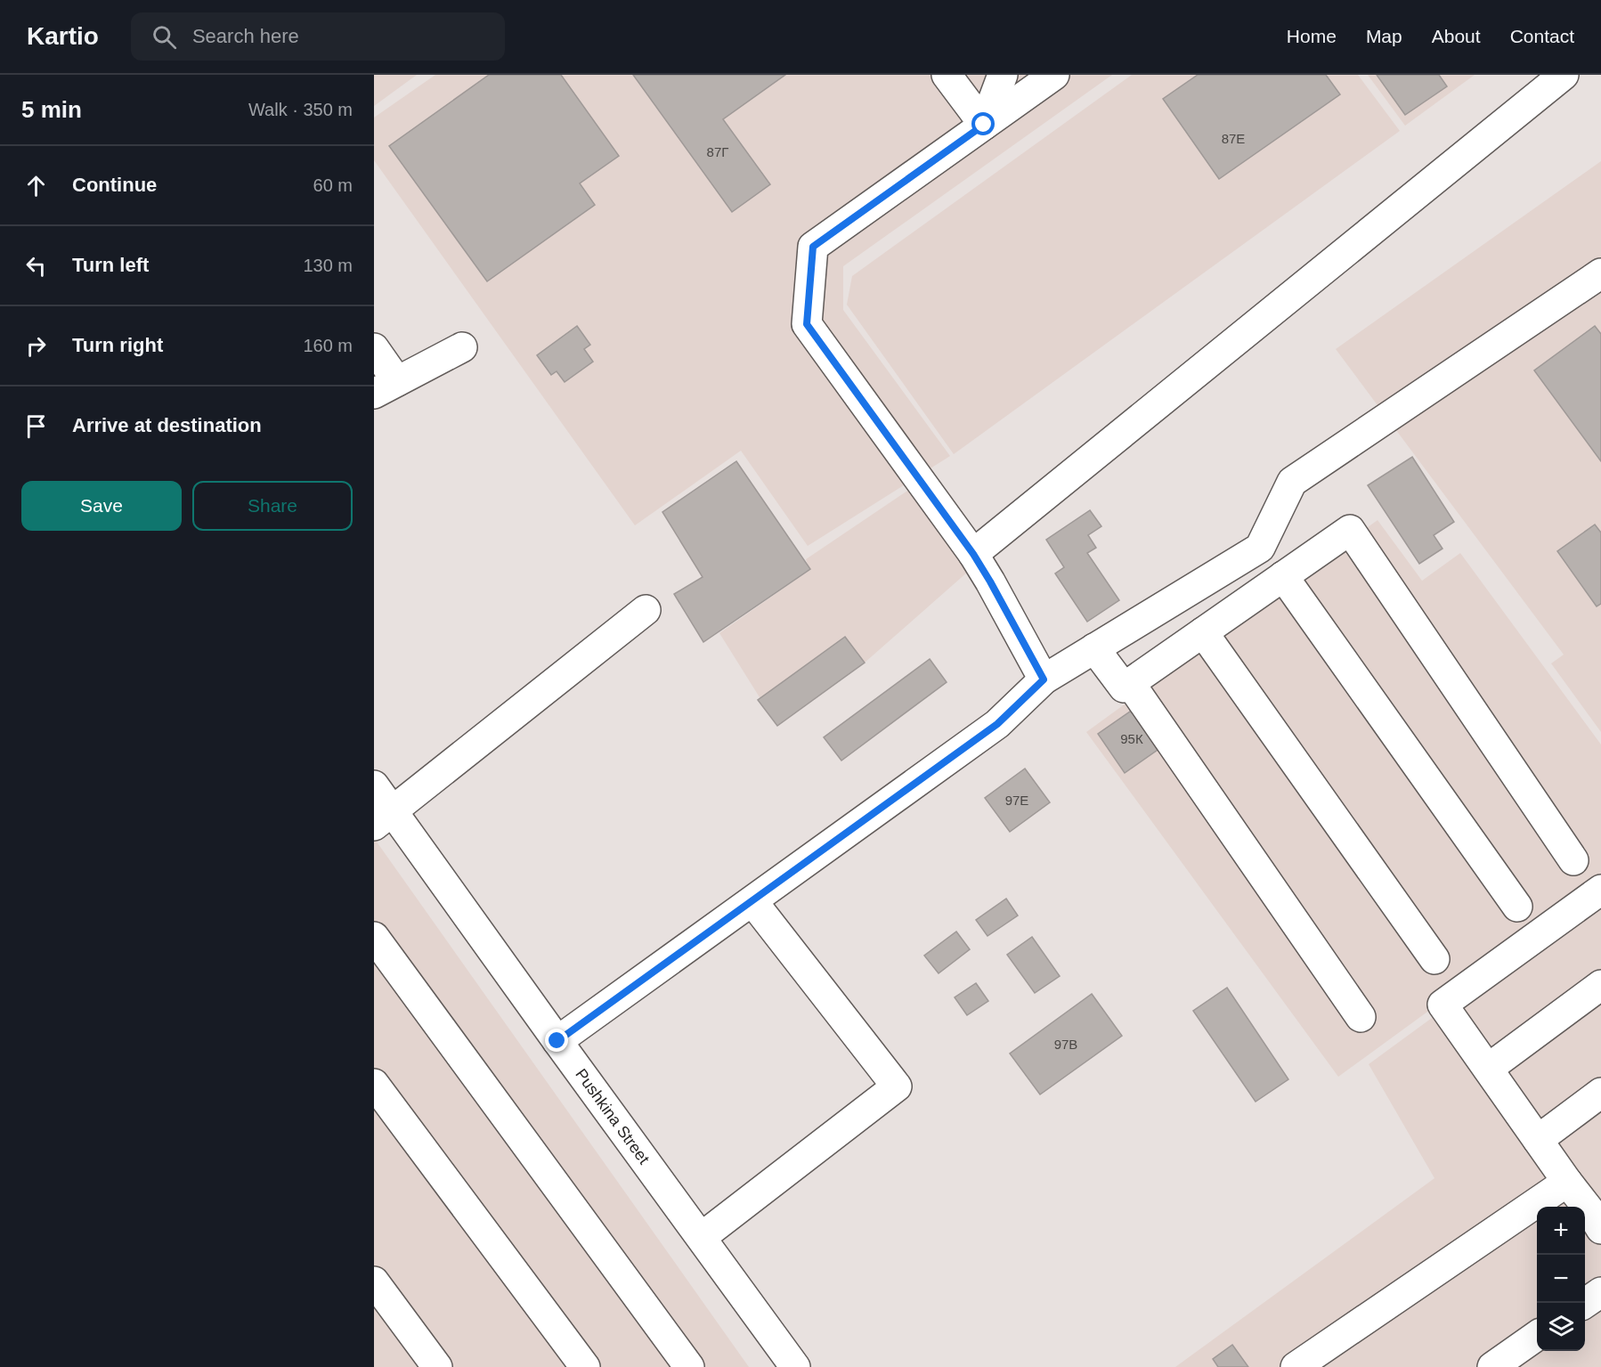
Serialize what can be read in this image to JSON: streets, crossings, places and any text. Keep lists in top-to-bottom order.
{
  "streets": {
    "main road": ["Pushkina Street"]
  },
  "house_numbers": [
    "87Е",
    "87Г",
    "95К",
    "97Е",
    "97В"
  ],
  "page": {
    "header": "Kartio",
    "search": "Search here",
    "nav": [
      "Home",
      "Map",
      "About",
      "Contact"
    ],
    "heading": ["5 min", "Walk · 350 m"],
    "list": [
      ["Continue", "60 m"],
      ["Turn left", "130 m"],
      ["Turn right", "160 m"],
      "Arrive at destination"
    ],
    "buttons": ["Save", "Share"],
    "map_buttons": ["+", "−"]
  }
}
